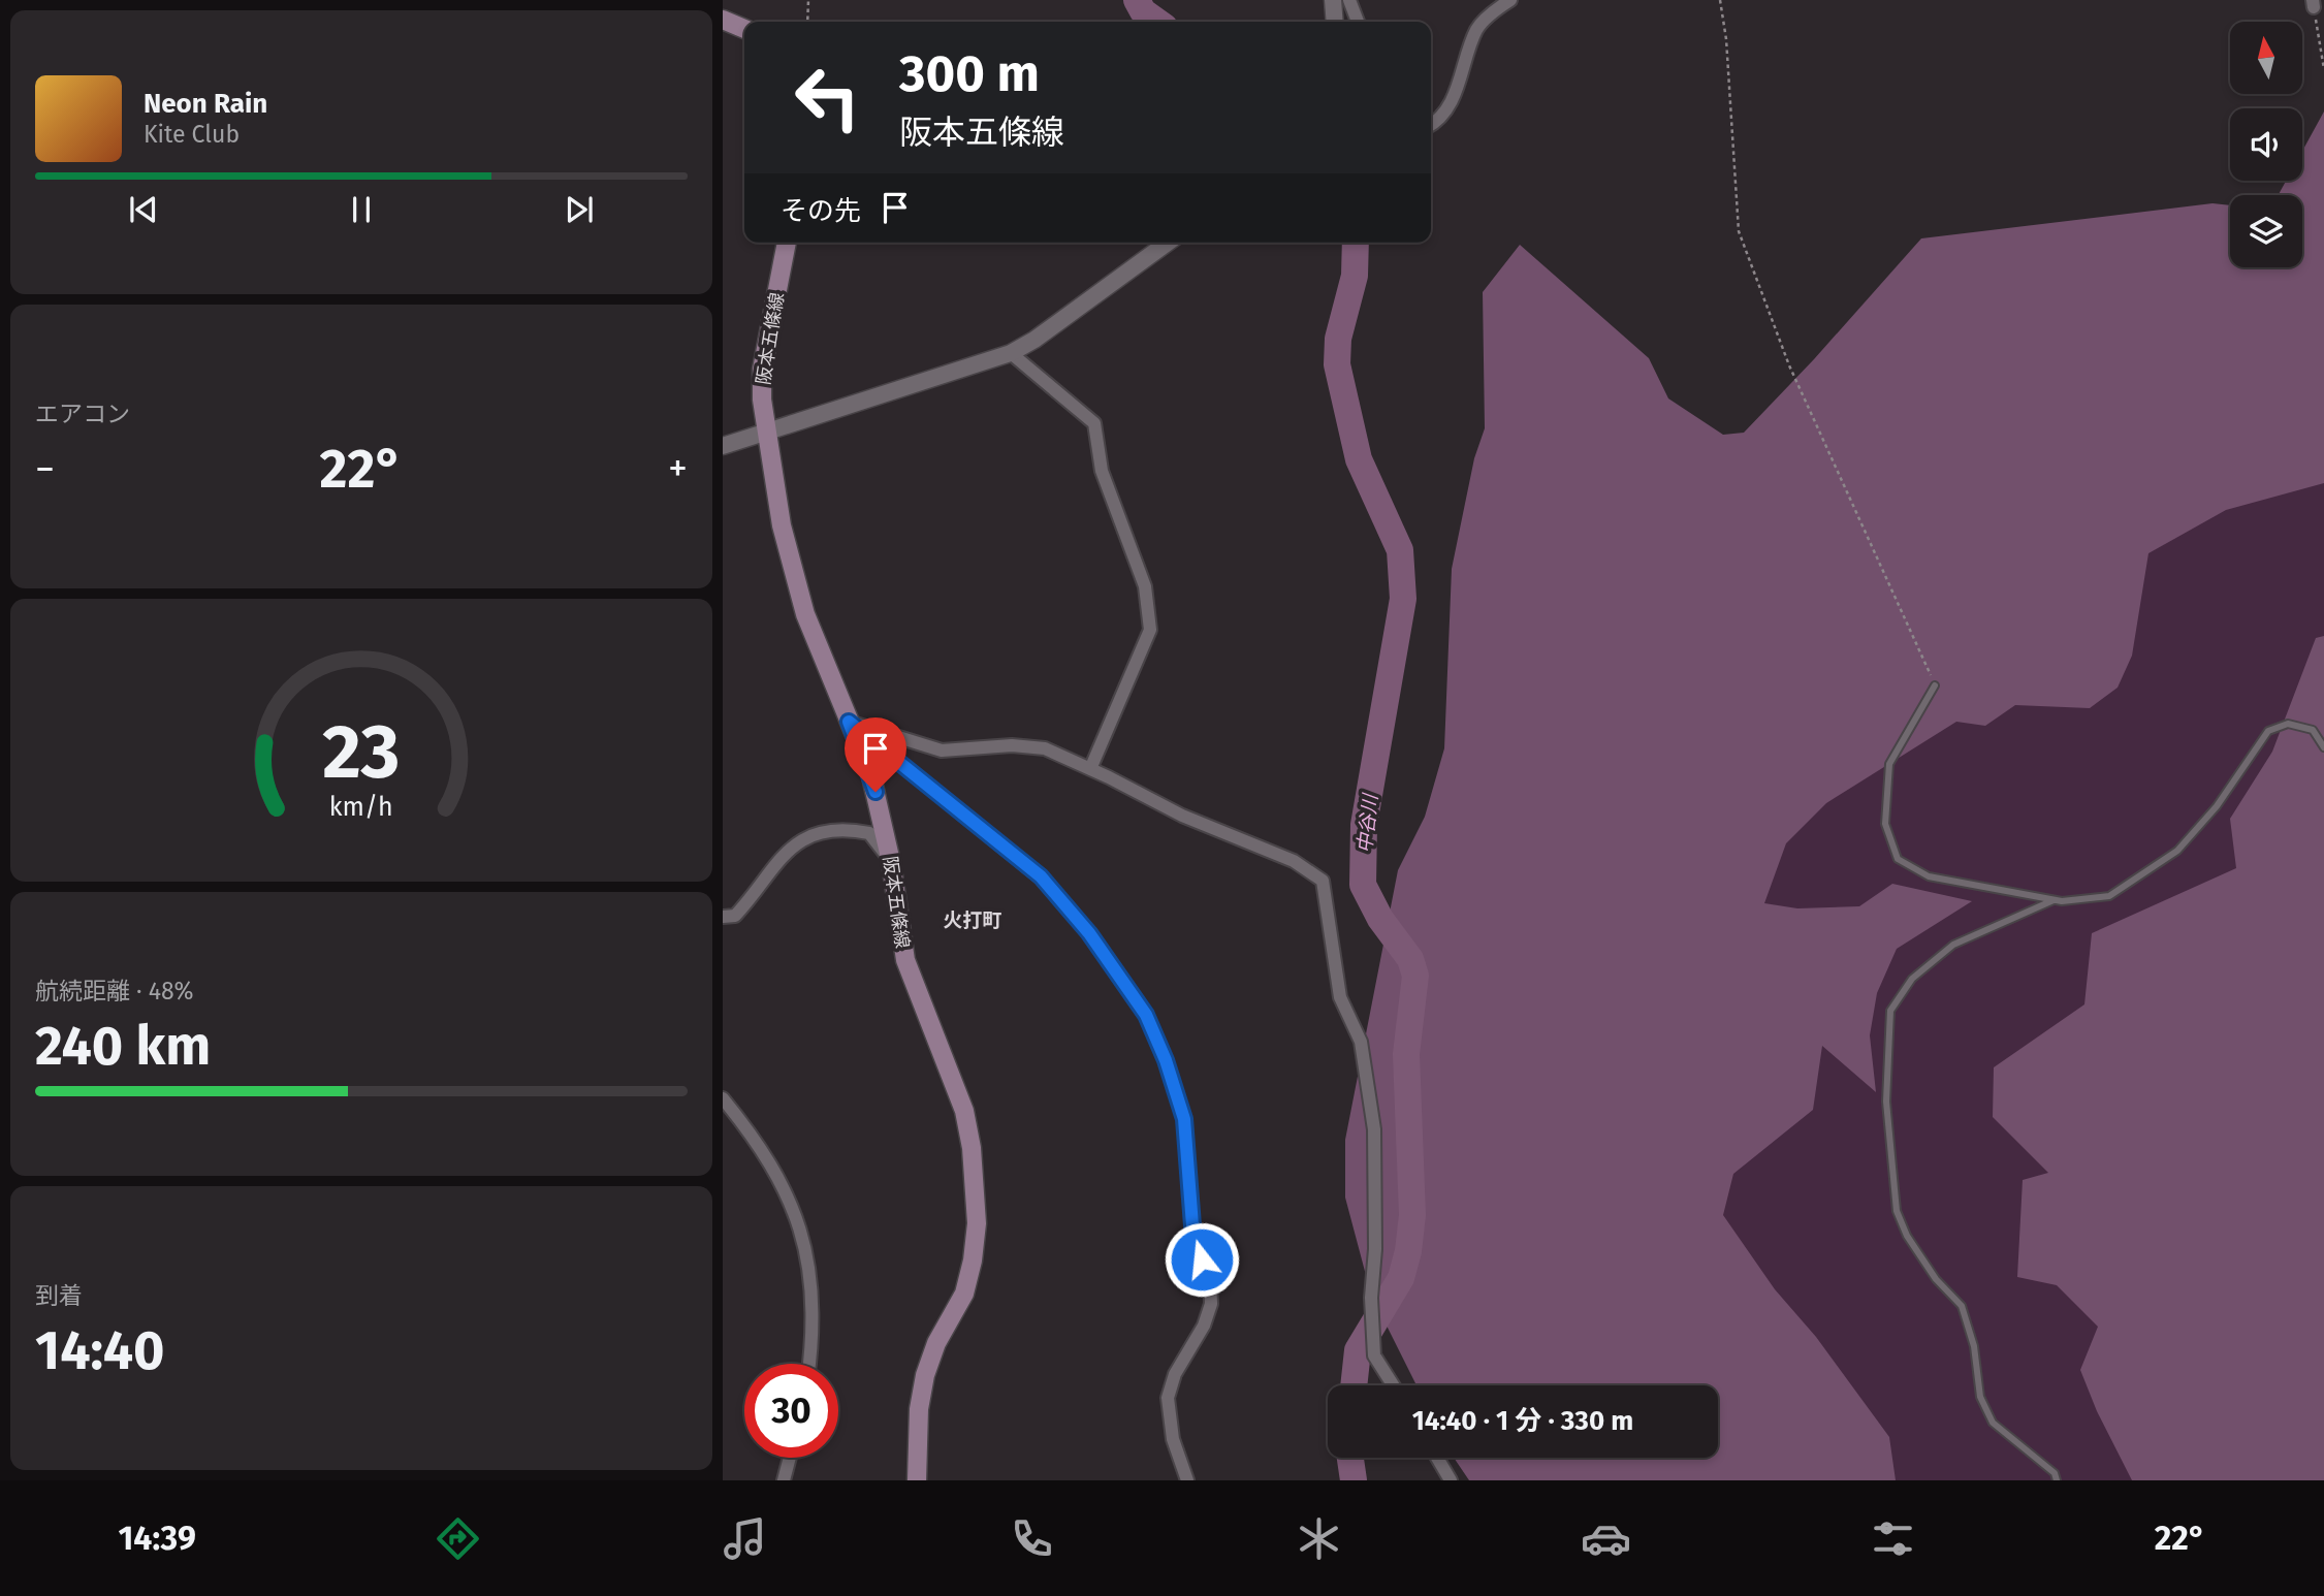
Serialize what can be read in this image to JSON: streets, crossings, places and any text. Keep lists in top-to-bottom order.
{
  "streets": {
    "main road": ["阪本五條線"]
  },
  "districts": ["火打町"],
  "water": ["中谷川"],
  "north": "top",
  "page": {
    "turn": ["300 m", "阪本五條線"],
    "song": ["Neon Rain", "Kite Club"],
    "then": "その先",
    "tile": [
      "エアコン",
      ["航続距離 · 48%", "240 km"],
      ["到着", "14:40"]
    ],
    "heat": ["−", "22°", "+"],
    "limit": "30",
    "trip": "14:40 · 1 分 · 330 m",
    "tabs": ["14:39", "22°"],
    "gauge": ["23", "km/h"]
  }
}
